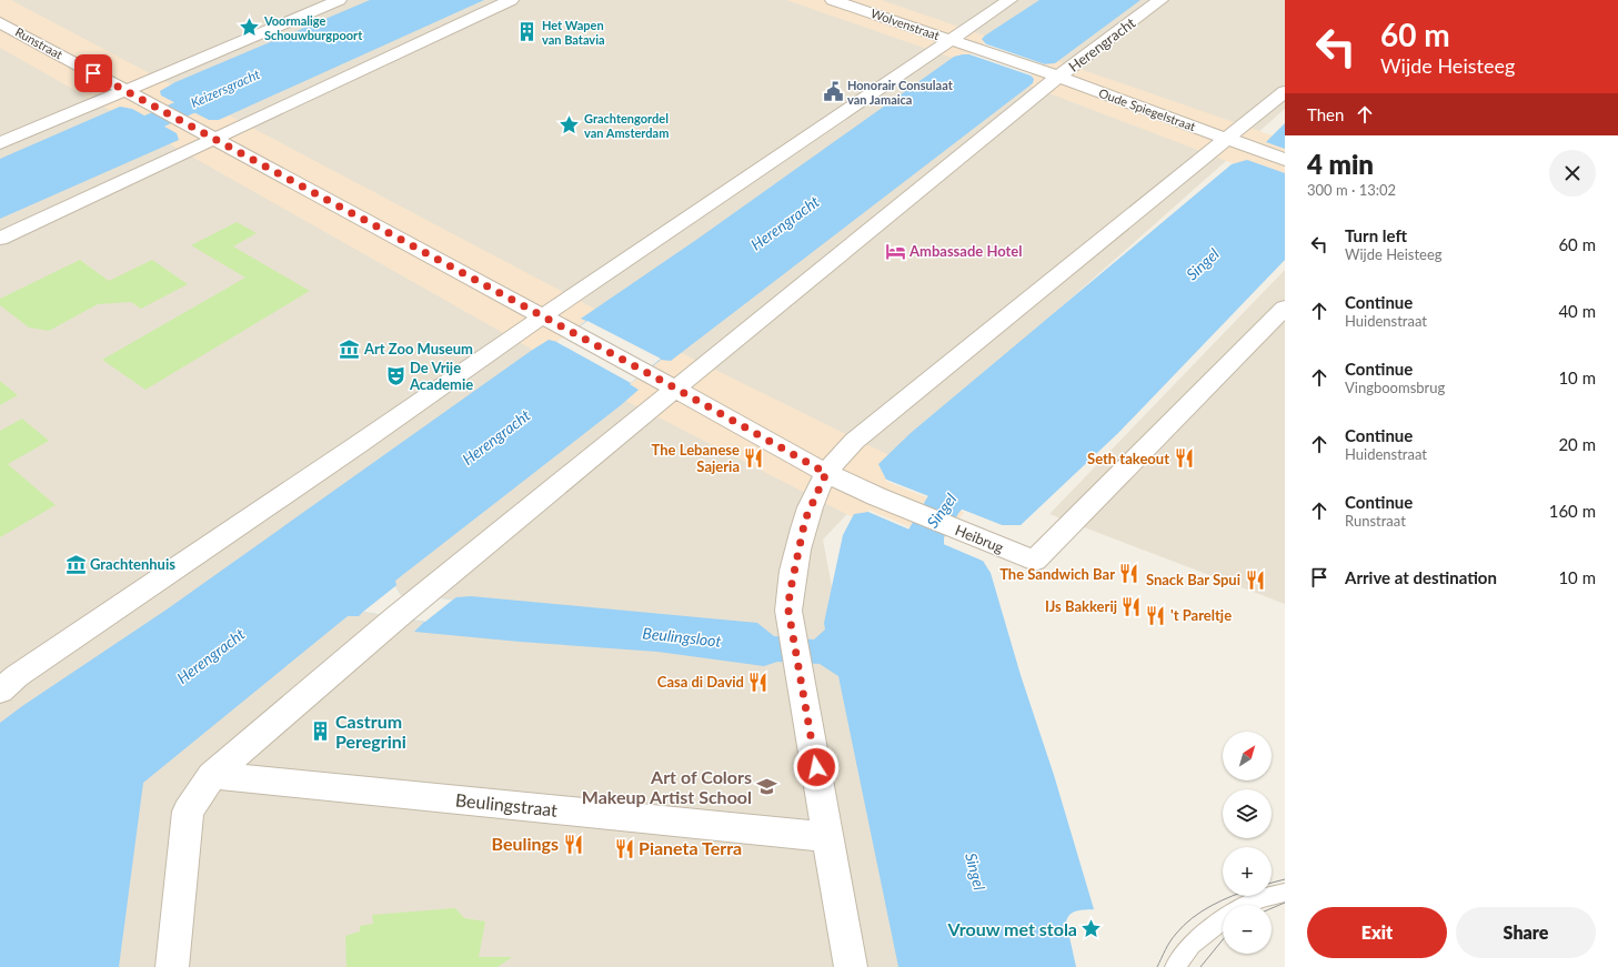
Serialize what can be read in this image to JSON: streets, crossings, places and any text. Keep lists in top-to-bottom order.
{
  "streets": {
    "street": [
      "Wolvenstraat",
      "Runstraat",
      "Herengracht",
      "Oude Spiegelstraat",
      "Heibrug",
      "Beulingstraat"
    ]
  },
  "crossings": [
    ["Wolvenstraat", "Oude Spiegelstraat"],
    ["Runstraat", "Heibrug"],
    ["Herengracht", "Oude Spiegelstraat"],
    ["Herengracht", "Heibrug"],
    ["Herengracht", "Beulingstraat"]
  ],
  "water": [
    "Keizersgracht",
    "Herengracht",
    "Singel",
    "Beulingsloot"
  ],
  "places": {
    "place": ["Voormalige Schouwburgpoort", "Grachtengordel van Amsterdam", "Vrouw met stola"],
    "building": ["Het Wapen van Batavia", "Castrum Peregrini"],
    "public building": ["Honorair Consulaat van Jamaica"],
    "hotel": ["Ambassade Hotel"],
    "museum": ["Art Zoo Museum", "Grachtenhuis"],
    "theatre": ["De Vrije Academie"],
    "restaurant": [
      "The Lebanese Sajeria",
      "Seth takeout",
      "The Sandwich Bar",
      "Snack Bar Spui",
      "IJs Bakkerij",
      "'t Pareltje",
      "Casa di David",
      "Beulings",
      "Pianeta Terra"
    ],
    "school or university": ["Art of Colors Makeup Artist School"]
  },
  "north": "top right",
  "page": {
    "turn": ["60 m", "Wijde Heisteeg"],
    "then": "Then",
    "heading": ["4 min", "300 m · 13:02"],
    "list": [
      {
        "name": "Turn left",
        "note": "Wijde Heisteeg",
        "value": "60 m"
      },
      {
        "name": "Continue",
        "note": "Huidenstraat",
        "value": "40 m"
      },
      {
        "name": "Continue",
        "note": "Vingboomsbrug",
        "value": "10 m"
      },
      {
        "name": "Continue",
        "note": "Huidenstraat",
        "value": "20 m"
      },
      {
        "name": "Continue",
        "note": "Runstraat",
        "value": "160 m"
      },
      {
        "name": "Arrive at destination",
        "value": "10 m"
      }
    ],
    "map_buttons": ["+", "−"],
    "buttons": ["Exit", "Share"]
  }
}
